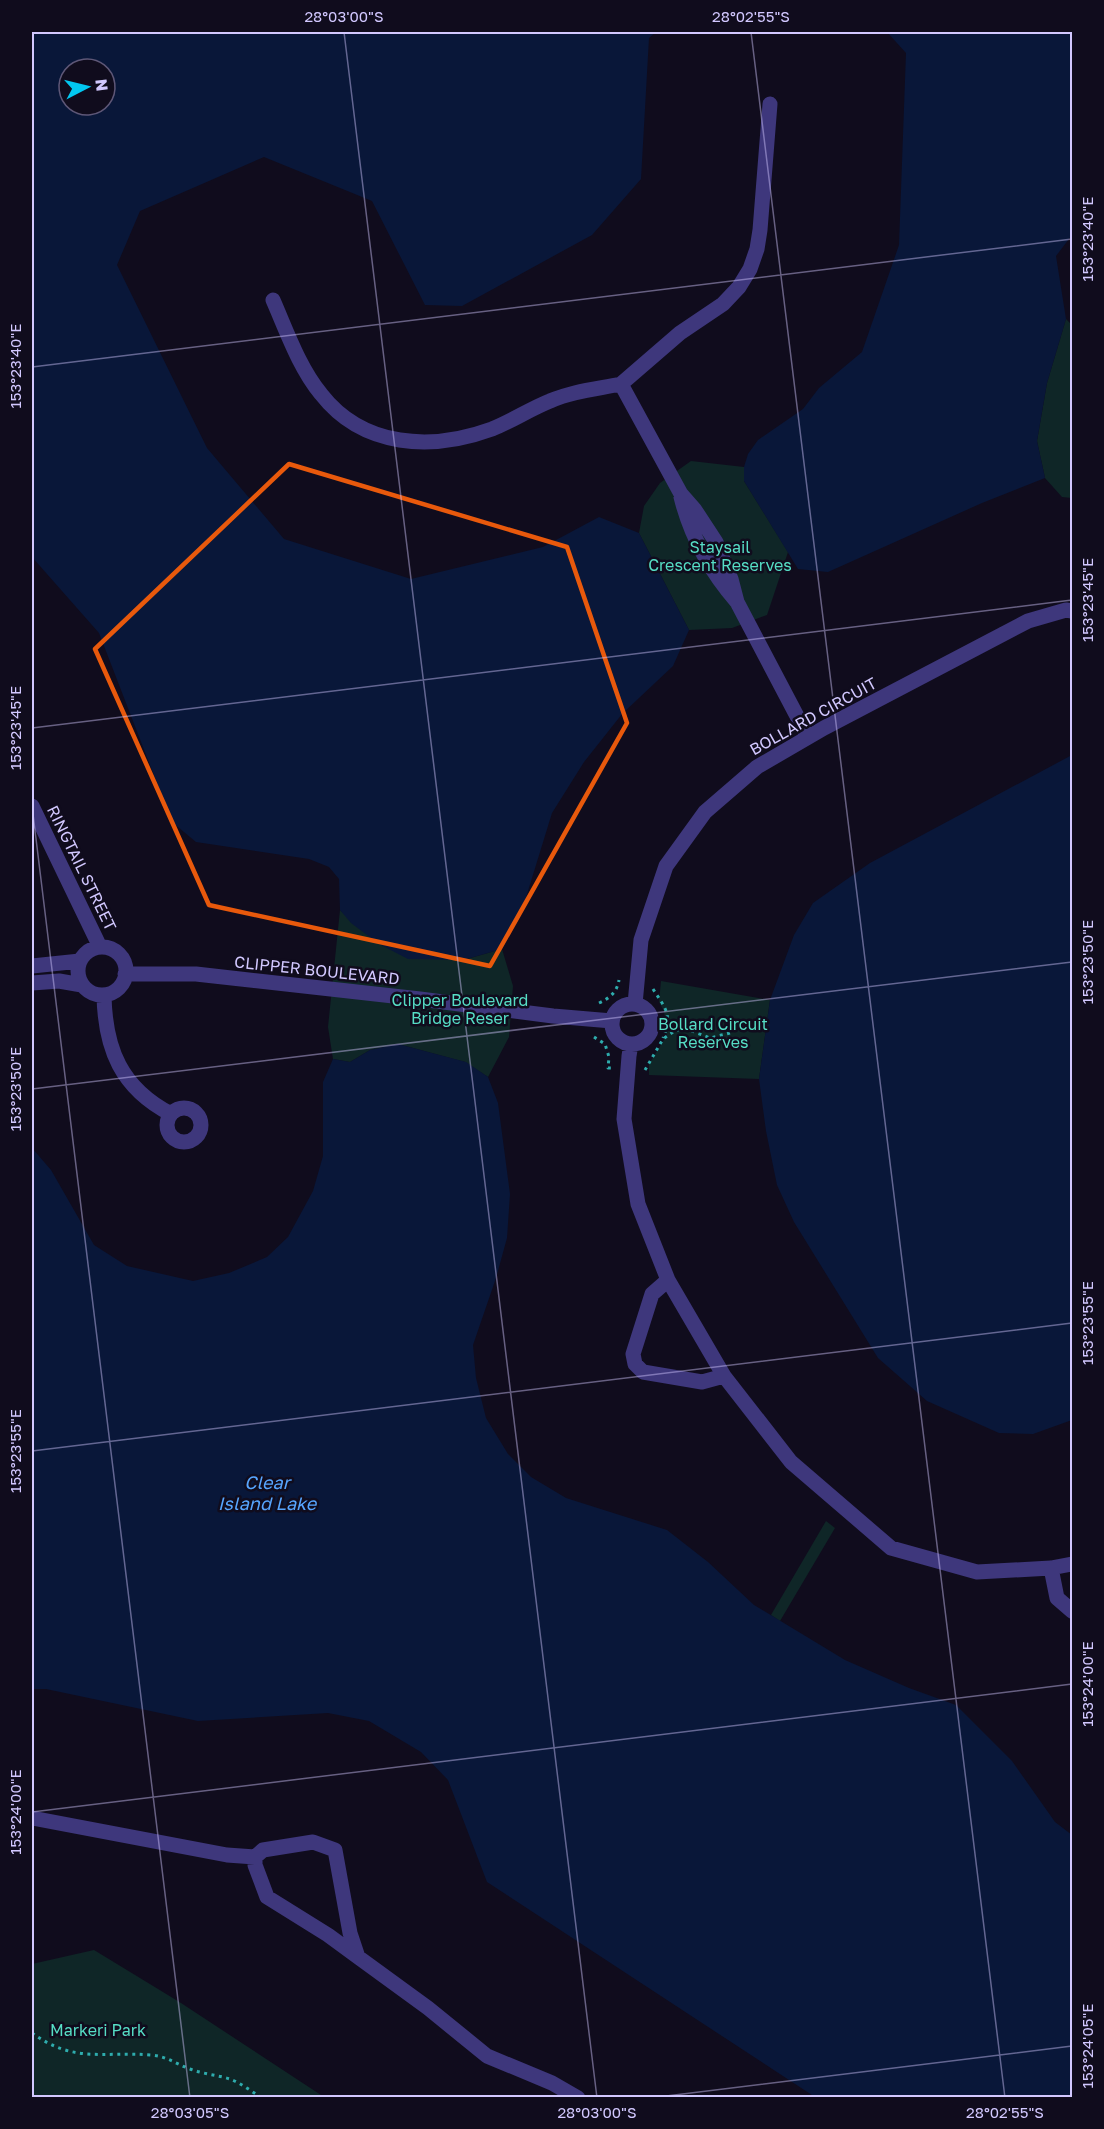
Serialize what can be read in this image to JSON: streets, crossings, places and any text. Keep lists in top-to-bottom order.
{
  "streets": {
    "street": ["BOLLARD CIRCUIT", "RINGTAIL STREET", "CLIPPER BOULEVARD"]
  },
  "crossings": [
    ["BOLLARD CIRCUIT", "CLIPPER BOULEVARD"],
    ["RINGTAIL STREET", "CLIPPER BOULEVARD"]
  ],
  "water": ["Clear Island Lake"],
  "parks": [
    "Staysail Crescent Reserves",
    "Clipper Boulevard Bridge Reser",
    "Bollard Circuit Reserves",
    "Markeri Park"
  ],
  "north": "right",
  "coordinates": [
    "28°03'00\"S",
    "28°02'55\"S",
    "153°23'40\"E",
    "153°23'45\"E",
    "153°23'50\"E",
    "153°23'55\"E",
    "153°24'00\"E",
    "153°24'05\"E",
    "28°03'05\"S"
  ]
}
